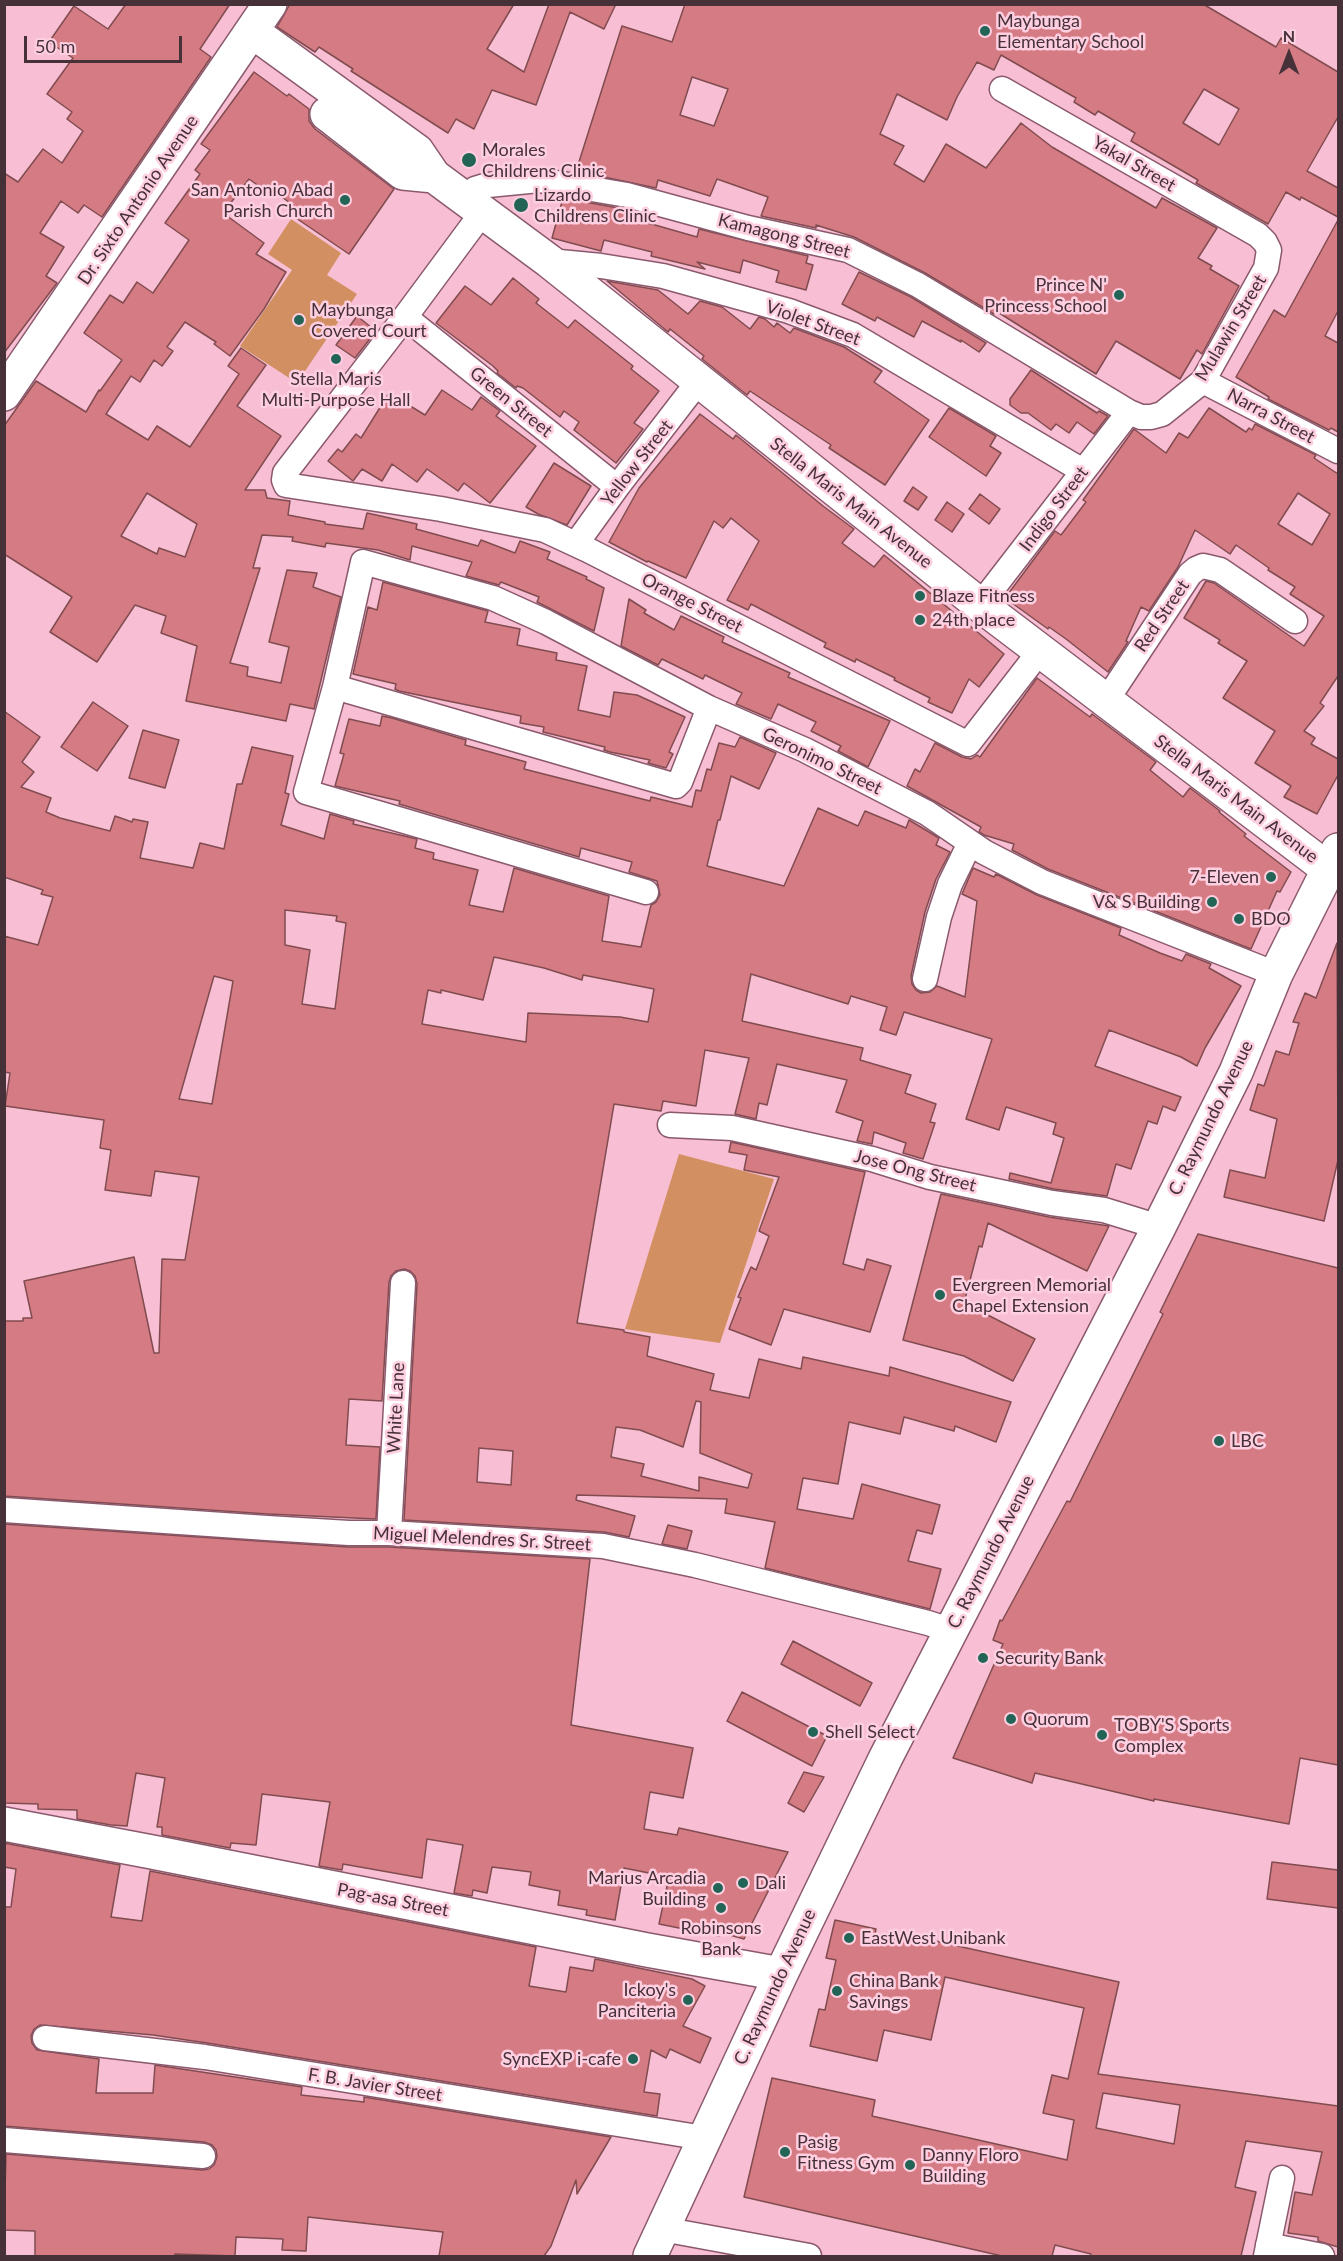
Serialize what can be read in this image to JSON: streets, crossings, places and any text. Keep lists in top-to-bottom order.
{
  "streets": {
    "main road": [
      "Dr. Sixto Antonio Avenue",
      "Stella Maris Main Avenue",
      "C. Raymundo Avenue",
      "Pag-asa Street"
    ],
    "street": [
      "Yakal Street",
      "Kamagong Street",
      "Violet Street",
      "Mulawin Street",
      "Green Street",
      "Narra Street",
      "Yellow Street",
      "Indigo Street",
      "Orange Street",
      "Red Street",
      "Geronimo Street",
      "Jose Ong Street",
      "White Lane",
      "Miguel Melendres Sr. Street",
      "F. B. Javier Street"
    ]
  },
  "crossings": [
    ["Yakal Street", "Mulawin Street"],
    ["Dr. Sixto Antonio Avenue", "Stella Maris Main Avenue"],
    ["Kamagong Street", "Mulawin Street"],
    ["Kamagong Street", "Stella Maris Main Avenue"],
    ["Kamagong Street", "Indigo Street"],
    ["Violet Street", "Stella Maris Main Avenue"],
    ["Violet Street", "Indigo Street"],
    ["Mulawin Street", "Narra Street"],
    ["Mulawin Street", "Indigo Street"],
    ["Green Street", "Yellow Street"],
    ["Green Street", "Orange Street"],
    ["Yellow Street", "Stella Maris Main Avenue"],
    ["Yellow Street", "Orange Street"],
    ["Stella Maris Main Avenue", "Indigo Street"],
    ["Stella Maris Main Avenue", "Orange Street"],
    ["Stella Maris Main Avenue", "Red Street"],
    ["Stella Maris Main Avenue", "C. Raymundo Avenue"],
    ["Geronimo Street", "C. Raymundo Avenue"],
    ["C. Raymundo Avenue", "Jose Ong Street"],
    ["C. Raymundo Avenue", "Miguel Melendres Sr. Street"],
    ["C. Raymundo Avenue", "Pag-asa Street"],
    ["C. Raymundo Avenue", "F. B. Javier Street"],
    ["White Lane", "Miguel Melendres Sr. Street"]
  ],
  "places": [
    "Maybunga Elementary School",
    "Morales Childrens Clinic",
    "San Antonio Abad Parish Church",
    "Lizardo Childrens Clinic",
    "Prince N' Princess School",
    "Maybunga Covered Court",
    "Stella Maris Multi-Purpose Hall",
    "Blaze Fitness",
    "24th place",
    "7-Eleven",
    "V& S Building",
    "BDO",
    "Evergreen Memorial Chapel Extension",
    "LBC",
    "Security Bank",
    "Quorum",
    "Shell Select",
    "TOBY'S Sports Complex",
    "Dali",
    "Marius Arcadia Building",
    "Robinsons Bank",
    "EastWest Unibank",
    "China Bank Savings",
    "Ickoy's Panciteria",
    "SyncEXP i-cafe",
    "Pasig Fitness Gym",
    "Danny Floro Building"
  ],
  "scale_bar": "50 m",
  "north": "top"
}
